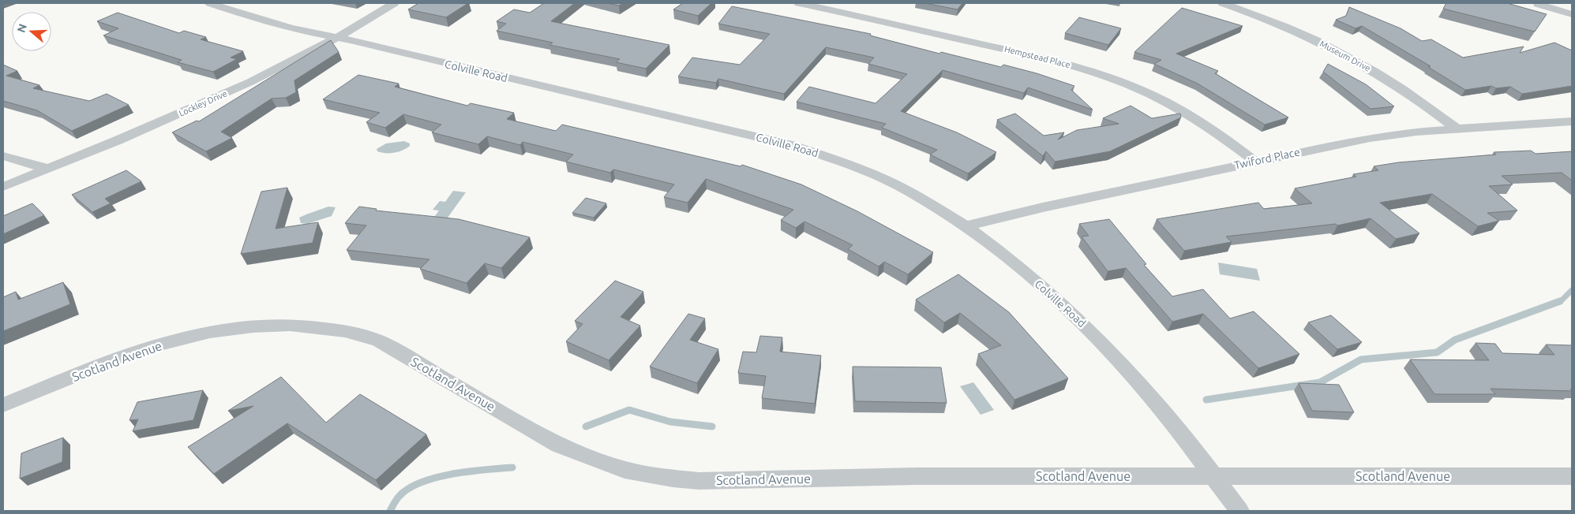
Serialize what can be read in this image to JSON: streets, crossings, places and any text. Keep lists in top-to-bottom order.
{
  "streets": {
    "street": [
      "Museum Drive",
      "Hempstead Place",
      "Colville Road",
      "Lockley Drive",
      "Twiford Place",
      "Scotland Avenue"
    ]
  },
  "crossings": [
    ["Museum Drive", "Twiford Place"],
    ["Hempstead Place", "Twiford Place"],
    ["Colville Road", "Lockley Drive"],
    ["Colville Road", "Twiford Place"],
    ["Colville Road", "Scotland Avenue"]
  ],
  "north": "left"
}
